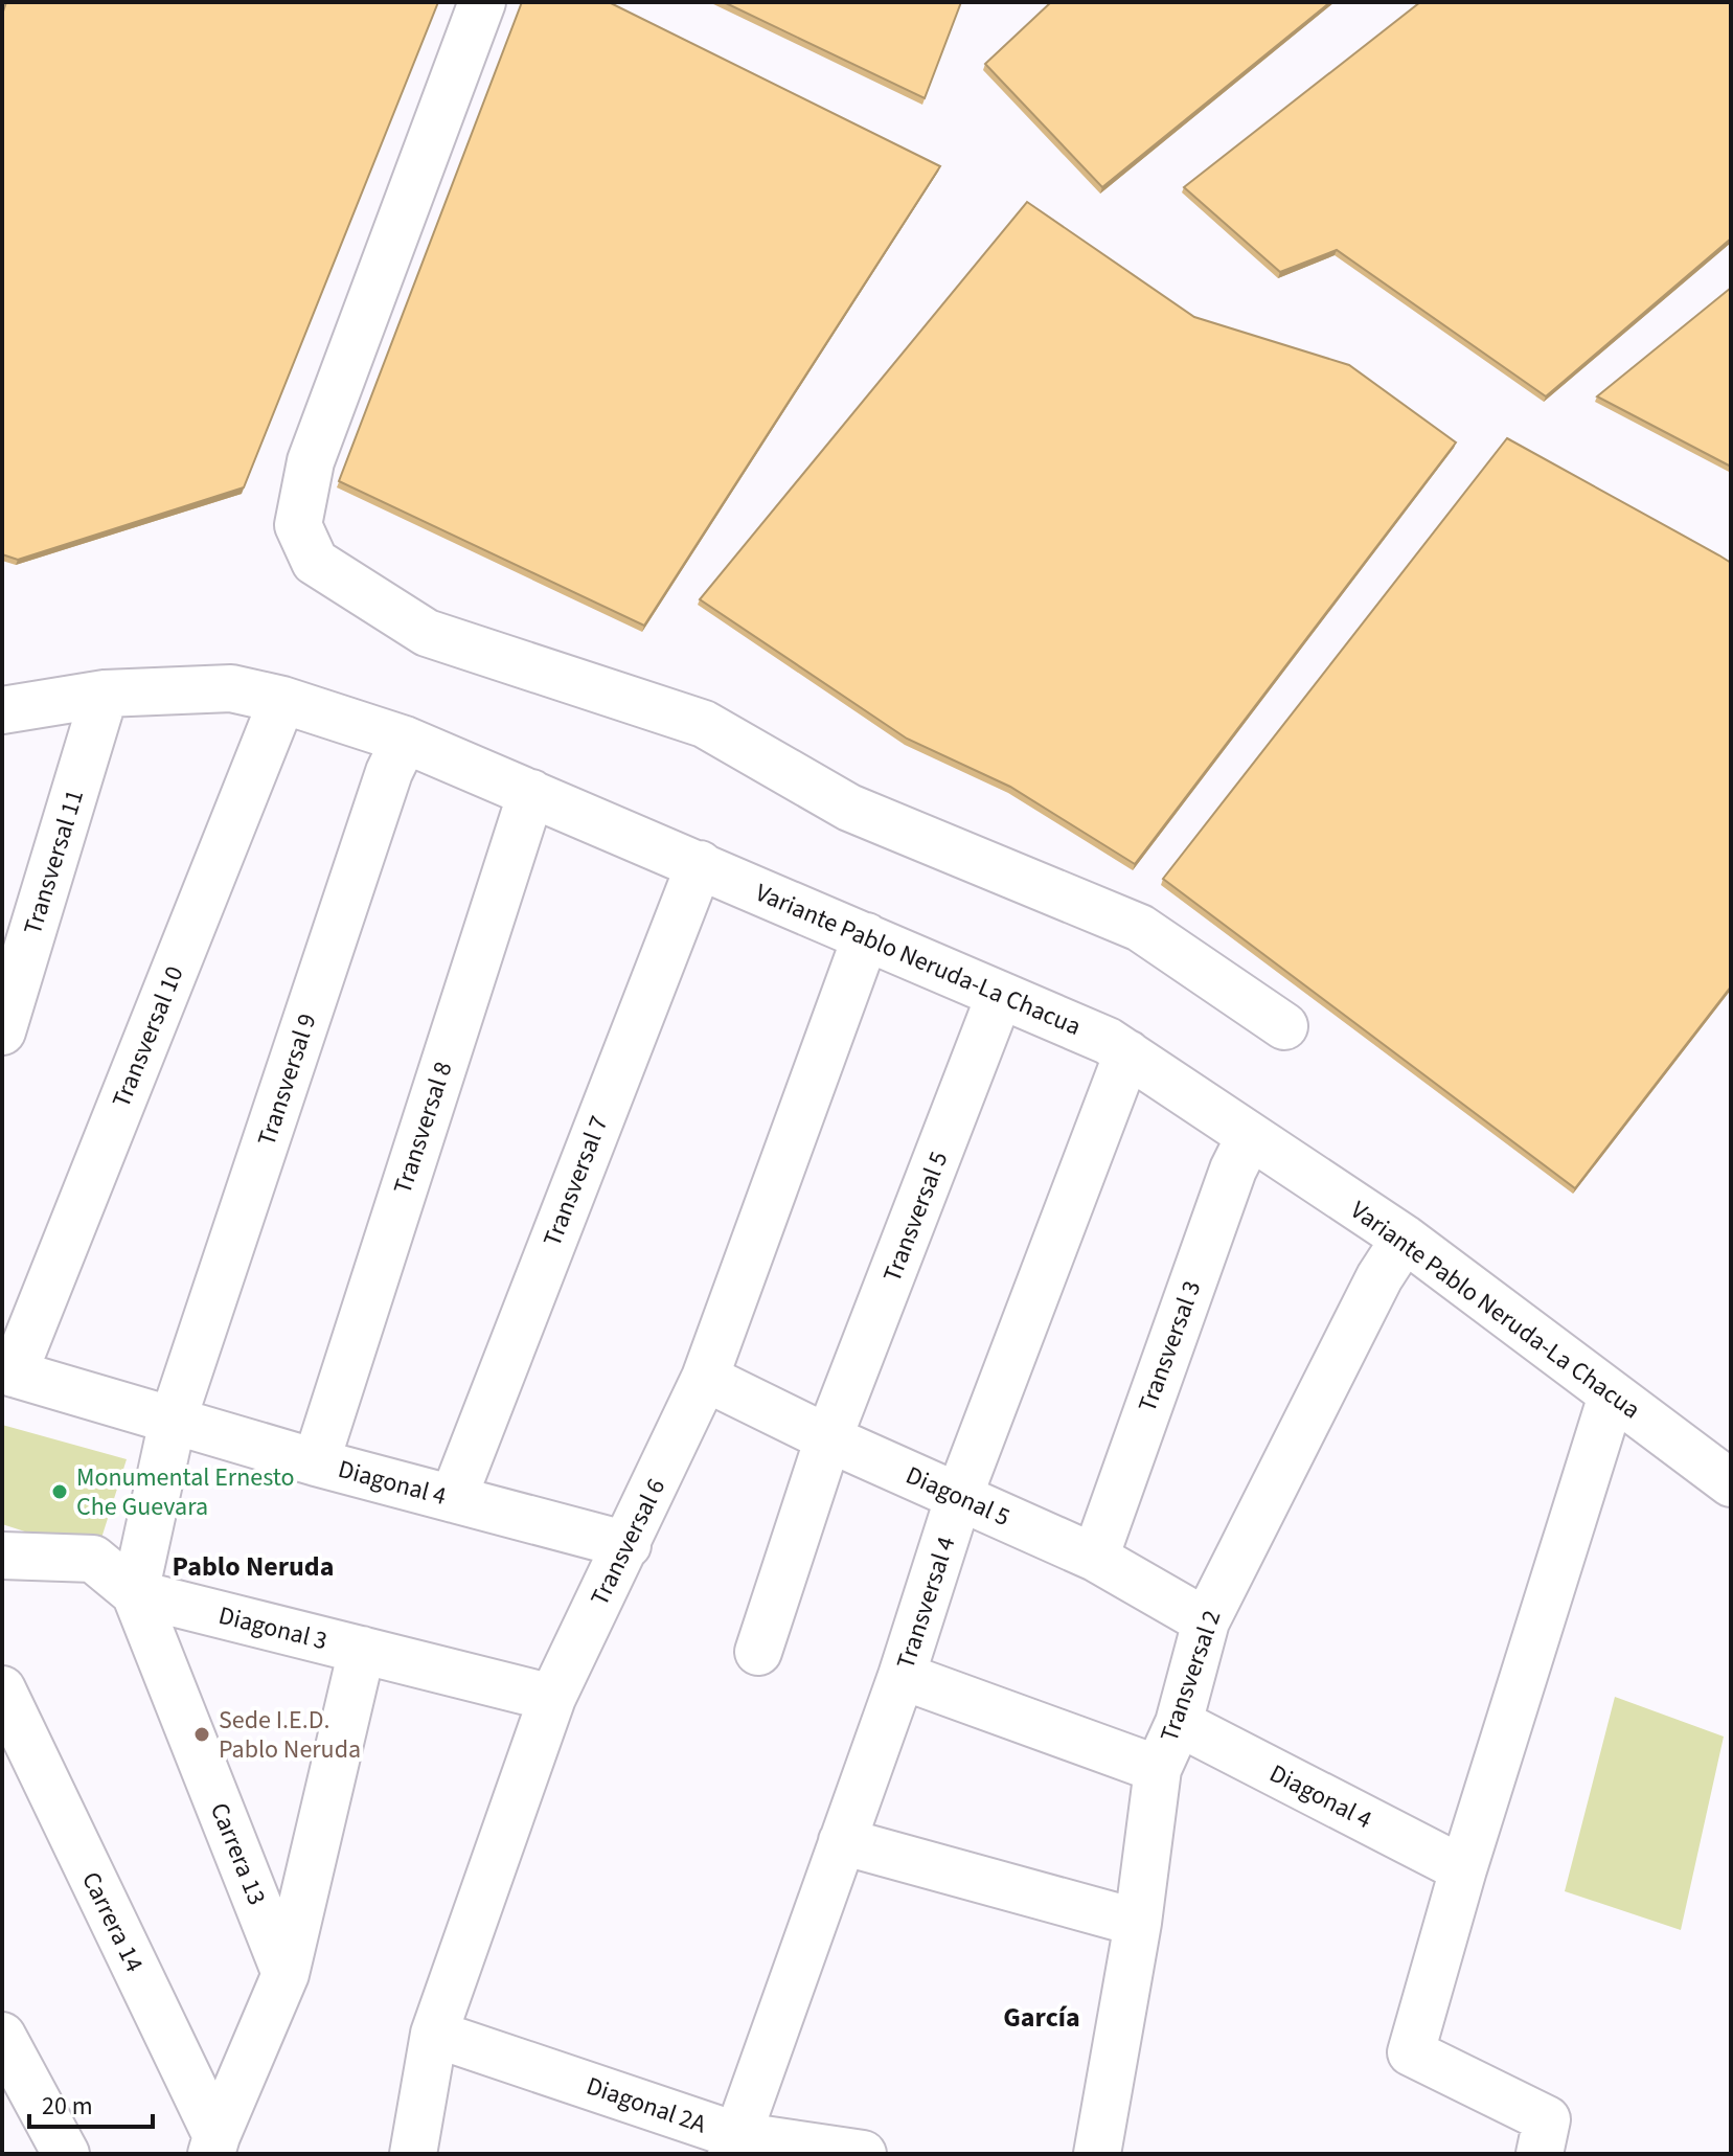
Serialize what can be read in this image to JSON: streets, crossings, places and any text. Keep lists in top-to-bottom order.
{
  "streets": {
    "street": [
      "Transversal 11",
      "Variante Pablo Neruda-La Chacua",
      "Transversal 10",
      "Transversal 9",
      "Transversal 8",
      "Transversal 7",
      "Transversal 5",
      "Transversal 3",
      "Diagonal 4",
      "Diagonal 5",
      "Transversal 6",
      "Transversal 4",
      "Diagonal 3",
      "Transversal 2",
      "Carrera 13",
      "Carrera 14",
      "Diagonal 2A"
    ]
  },
  "crossings": [
    ["Transversal 11", "Variante Pablo Neruda-La Chacua"],
    ["Variante Pablo Neruda-La Chacua", "Transversal 10"],
    ["Variante Pablo Neruda-La Chacua", "Transversal 9"],
    ["Variante Pablo Neruda-La Chacua", "Transversal 8"],
    ["Variante Pablo Neruda-La Chacua", "Transversal 7"],
    ["Variante Pablo Neruda-La Chacua", "Transversal 5"],
    ["Variante Pablo Neruda-La Chacua", "Transversal 3"],
    ["Variante Pablo Neruda-La Chacua", "Transversal 6"],
    ["Variante Pablo Neruda-La Chacua", "Transversal 4"],
    ["Variante Pablo Neruda-La Chacua", "Transversal 2"],
    ["Transversal 10", "Diagonal 4"],
    ["Transversal 9", "Diagonal 4"],
    ["Transversal 9", "Diagonal 3"],
    ["Transversal 9", "Carrera 13"],
    ["Transversal 8", "Diagonal 4"],
    ["Transversal 7", "Diagonal 4"],
    ["Transversal 5", "Diagonal 5"],
    ["Transversal 3", "Diagonal 5"],
    ["Diagonal 4", "Transversal 6"],
    ["Diagonal 4", "Transversal 2"],
    ["Diagonal 5", "Transversal 6"],
    ["Diagonal 5", "Transversal 4"],
    ["Diagonal 5", "Transversal 2"],
    ["Transversal 6", "Diagonal 3"],
    ["Transversal 6", "Diagonal 2A"],
    ["Transversal 4", "Diagonal 2A"],
    ["Diagonal 3", "Carrera 13"]
  ],
  "districts": ["Pablo Neruda", "García"],
  "places": ["Monumental Ernesto Che Guevara", "Sede I.E.D. Pablo Neruda"],
  "scale_bar": "20 m"
}
